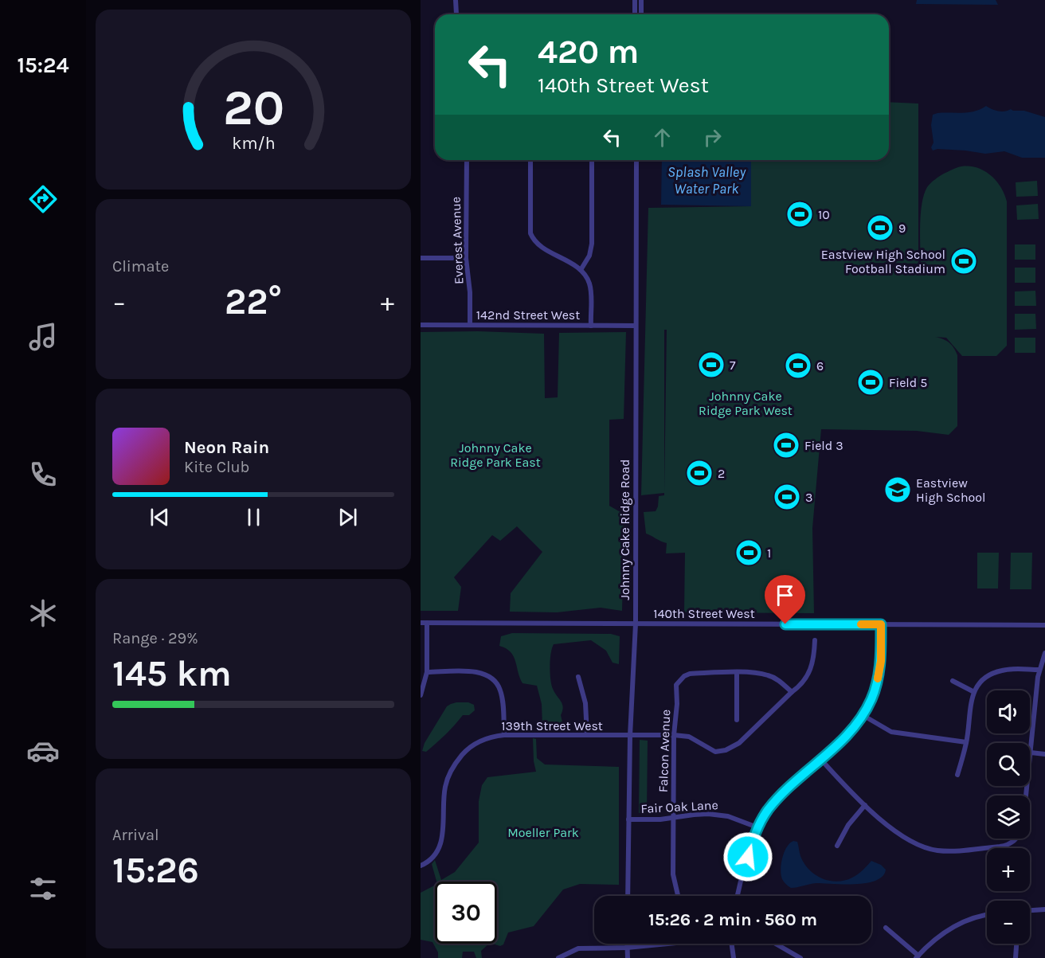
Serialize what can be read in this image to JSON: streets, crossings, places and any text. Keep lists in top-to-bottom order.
{
  "streets": {
    "street": [
      "Everest Avenue",
      "142nd Street West",
      "Johnny Cake Ridge Road",
      "140th Street West",
      "139th Street West",
      "Falcon Avenue",
      "Fair Oak Lane"
    ]
  },
  "crossings": [
    ["Everest Avenue", "142nd Street West"],
    ["142nd Street West", "Johnny Cake Ridge Road"],
    ["Johnny Cake Ridge Road", "140th Street West"],
    ["Johnny Cake Ridge Road", "139th Street West"],
    ["Johnny Cake Ridge Road", "Fair Oak Lane"],
    ["139th Street West", "Falcon Avenue"],
    ["Falcon Avenue", "Fair Oak Lane"]
  ],
  "water": ["Splash Valley Water Park"],
  "parks": ["Johnny Cake Ridge Park West", "Johnny Cake Ridge Park East", "Moeller Park"],
  "places": {
    "sports": [
      "10",
      "9",
      "Eastview High School Football Stadium",
      "7",
      "6",
      "Field 5",
      "Field 3",
      "2",
      "3",
      "1"
    ],
    "school or university": ["Eastview High School"]
  },
  "page": {
    "tabs": "15:24",
    "turn": ["420 m", "140th Street West"],
    "tile": [
      "Climate",
      ["Range · 29%", "145 km"],
      ["Arrival", "15:26"]
    ],
    "heat": ["−", "22°", "+"],
    "song": ["Neon Rain", "Kite Club"],
    "map_buttons": ["+", "−"],
    "limit": "30",
    "trip": "15:26 · 2 min · 560 m",
    "gauge": ["20", "km/h"]
  }
}
